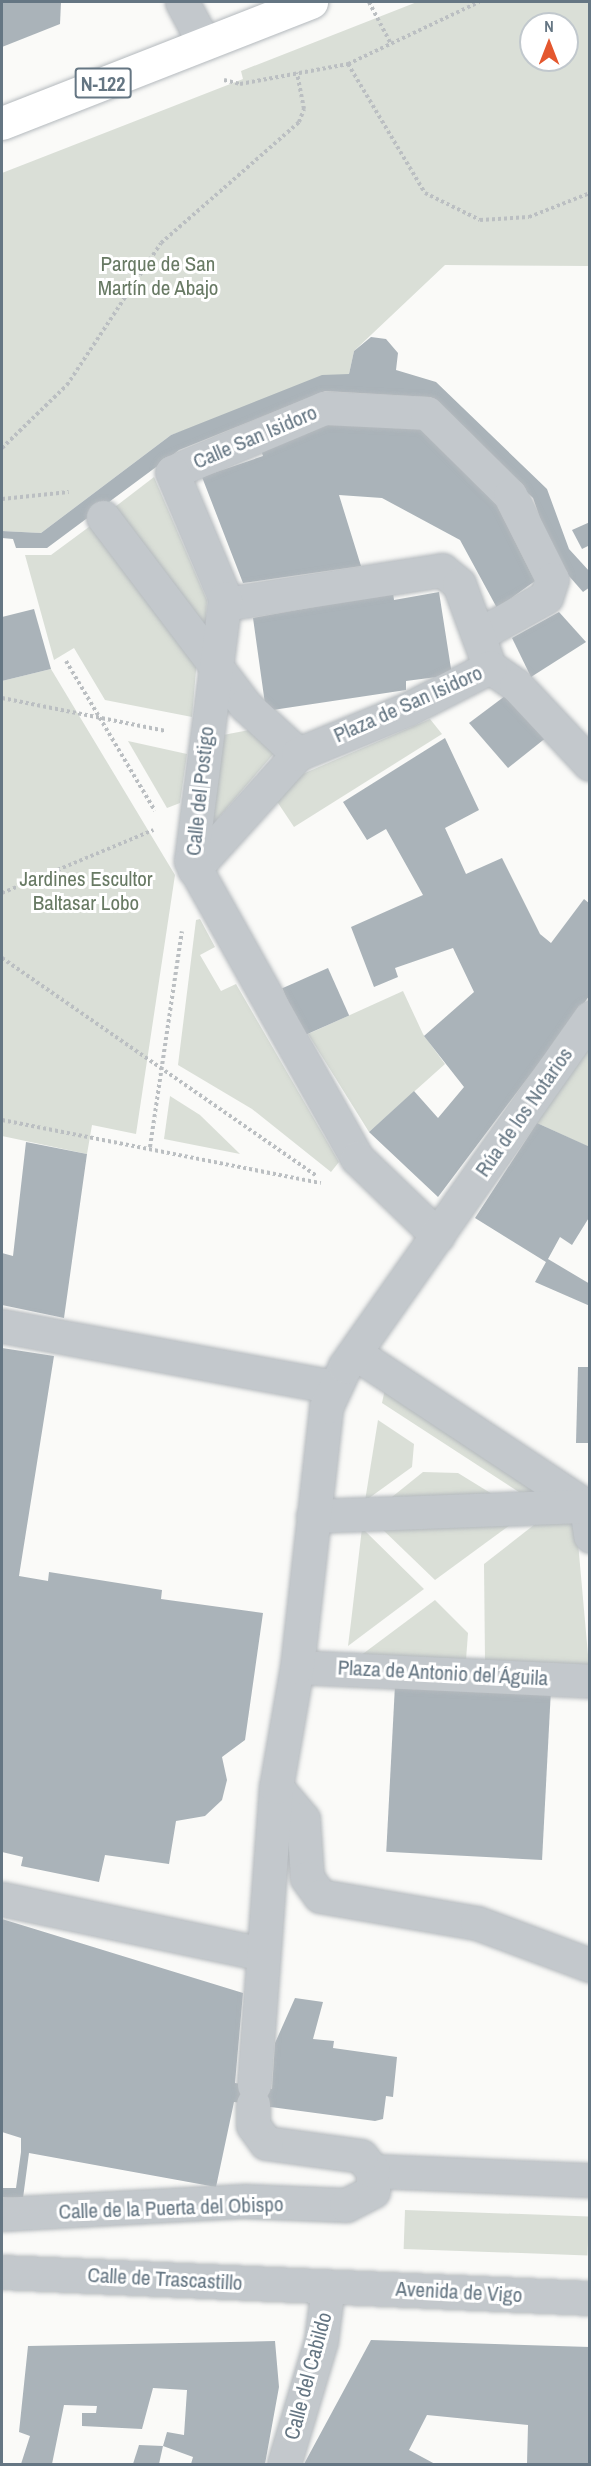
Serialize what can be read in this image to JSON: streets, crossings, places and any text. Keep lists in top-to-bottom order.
{
  "streets": {
    "highway": ["N-122"],
    "street": [
      "Calle San Isidoro",
      "Plaza de San Isidoro",
      "Calle del Postigo",
      "Rúa de los Notarios",
      "Plaza de Antonio del Águila",
      "Calle de la Puerta del Obispo",
      "Calle de Trascastillo",
      "Avenida de Vigo",
      "Calle del Cabildo"
    ]
  },
  "crossings": [
    ["Calle San Isidoro", "Plaza de San Isidoro"],
    ["Calle San Isidoro", "Calle del Postigo"],
    ["Plaza de San Isidoro", "Calle del Postigo"],
    ["Calle del Postigo", "Rúa de los Notarios"],
    ["Rúa de los Notarios", "Plaza de Antonio del Águila"],
    ["Calle de Trascastillo", "Avenida de Vigo"],
    ["Calle de Trascastillo", "Calle del Cabildo"],
    ["Avenida de Vigo", "Calle del Cabildo"]
  ],
  "parks": ["Parque de San Martín de Abajo", "Jardines Escultor Baltasar Lobo"],
  "north": "top"
}
